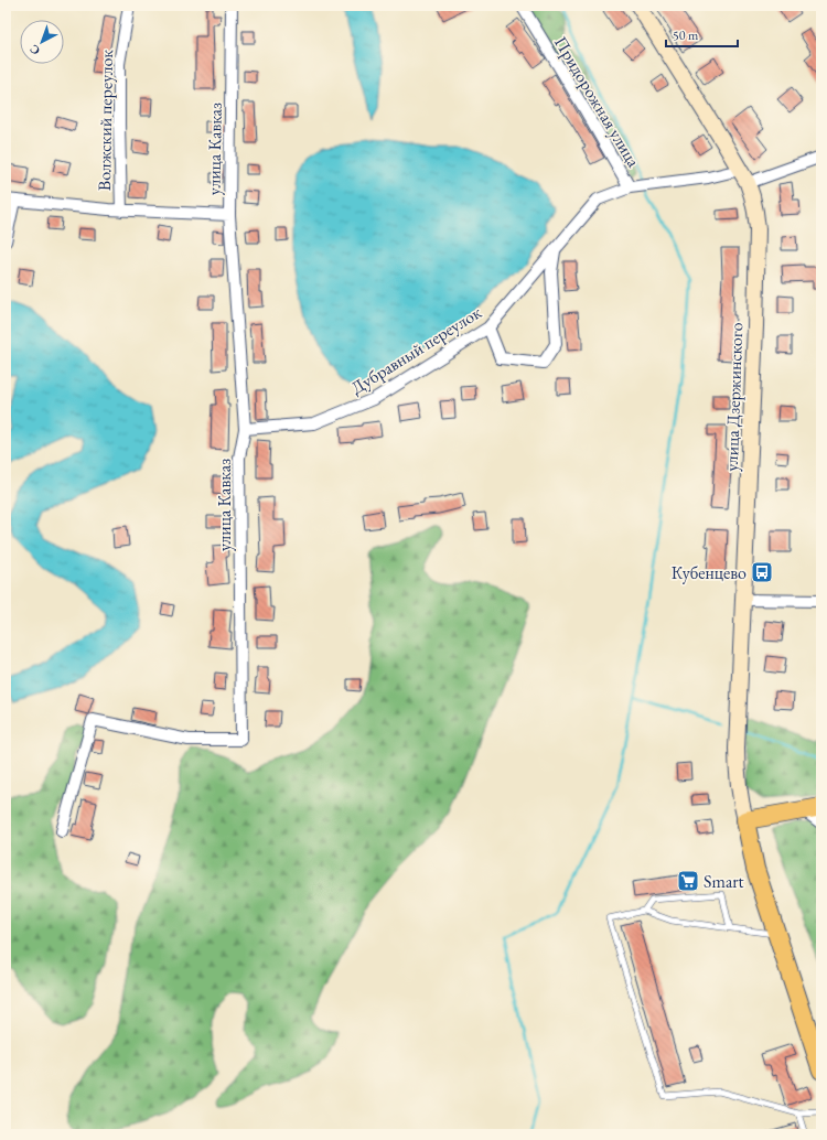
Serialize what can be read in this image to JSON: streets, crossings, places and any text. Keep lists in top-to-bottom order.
{
  "streets": {
    "main road": ["улица Дзержинского"],
    "street": [
      "Придорожная улица",
      "Волжский переулок",
      "улица Кавказ",
      "Дубравный переулок"
    ]
  },
  "crossings": [
    ["Придорожная улица", "Дубравный переулок"],
    ["Придорожная улица", "улица Дзержинского"],
    ["Волжский переулок", "улица Кавказ"],
    ["улица Кавказ", "Дубравный переулок"]
  ],
  "places": {
    "bus stop": ["Кубенцево"],
    "supermarket": ["Smart"]
  },
  "scale_bar": "50 m",
  "north": "bottom left"
}
